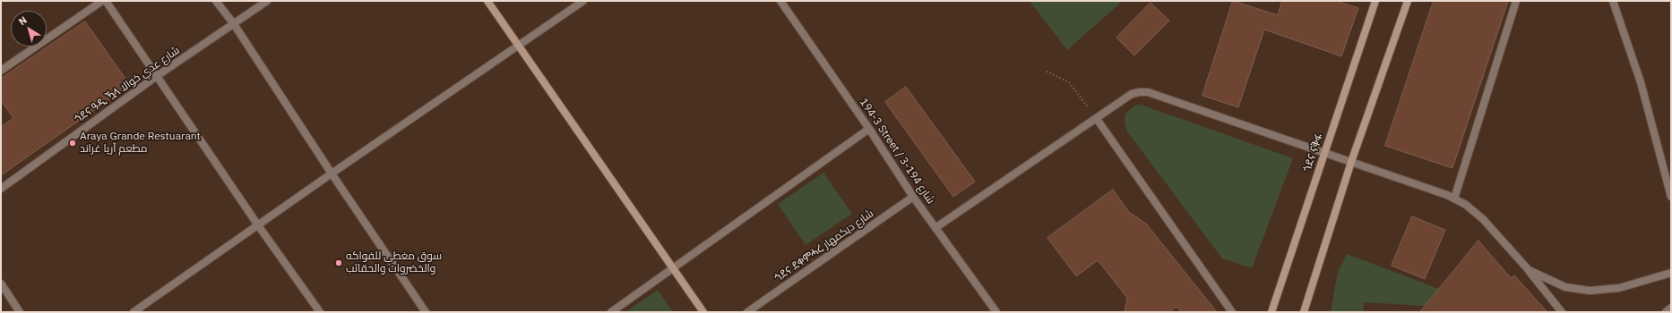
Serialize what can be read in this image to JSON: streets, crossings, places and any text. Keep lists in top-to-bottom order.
{
  "streets": {
    "main road": ["ጎደና ናቅፋ"],
    "street": ["ጎደና ዓዲ ዃላ شارع عدي خوالا", "194-3 Street / شارع 194-3", "ጎደና ደቀምሓረ شارع ديكمهار"]
  },
  "crossings": [
    ["194-3 Street / شارع 194-3", "ጎደና ደቀምሓረ شارع ديكمهار"]
  ],
  "places": ["Araya Grande Restuarant مطعم آريا غراند", "سوق مغطى للفواكه والخضروات والحقائب"],
  "north": "top left"
}
